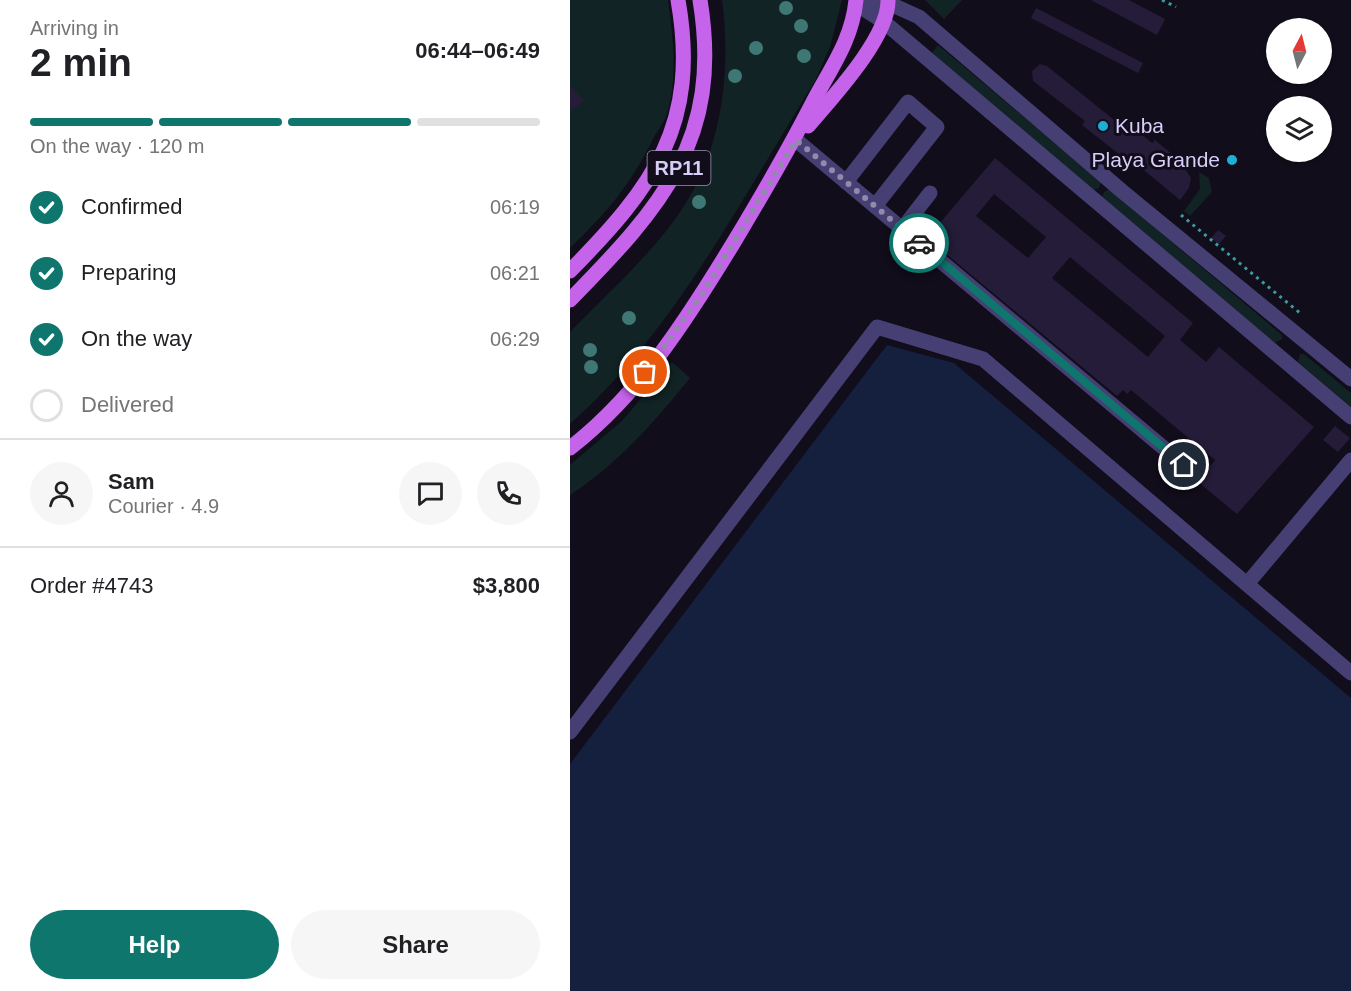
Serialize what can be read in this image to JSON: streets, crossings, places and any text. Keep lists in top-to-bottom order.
{
  "streets": {
    "main road": ["RP11"]
  },
  "places": ["Kuba", "Playa Grande"],
  "north": "top",
  "page": {
    "heading": ["2 min", "Arriving in", "06:44–06:49"],
    "panel": [
      "Sam",
      "Courier · 4.9",
      "Order #4743",
      "$3,800"
    ],
    "bar": "On the way · 120 m",
    "list": [
      ["Confirmed", "06:19"],
      ["Preparing", "06:21"],
      ["On the way", "06:29"],
      "Delivered"
    ],
    "buttons": ["Help", "Share"]
  }
}
